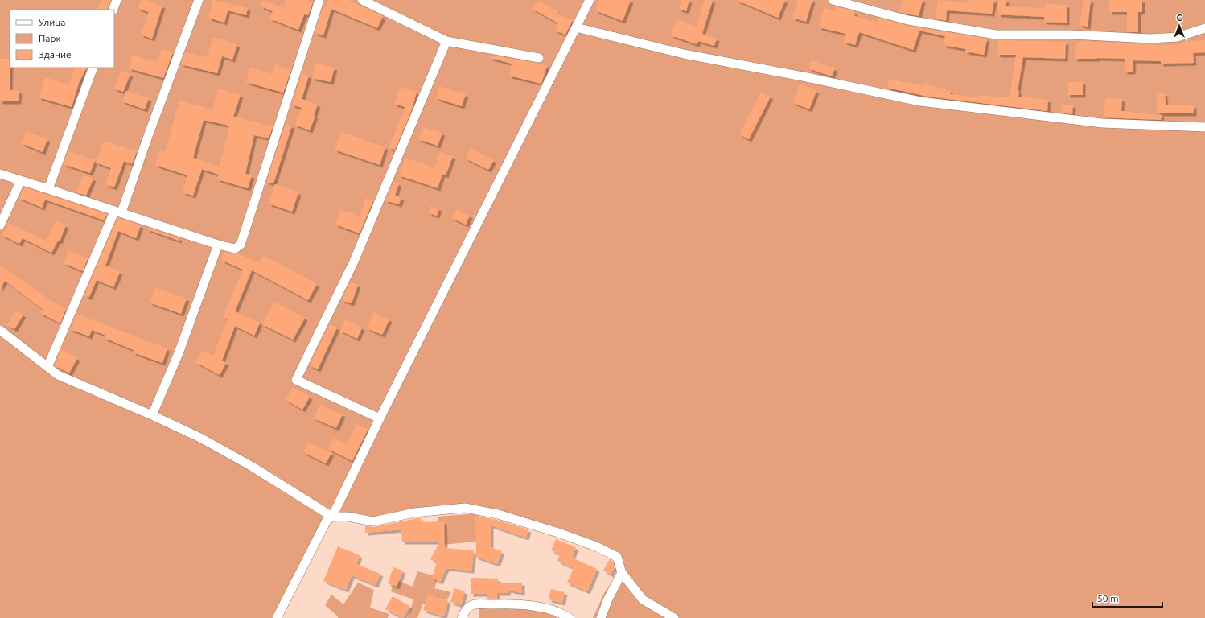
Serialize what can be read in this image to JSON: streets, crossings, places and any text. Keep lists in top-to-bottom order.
{
  "legend": ["Улица", "Парк", "Здание"],
  "scale_bar": "50 m",
  "north": "top"
}
